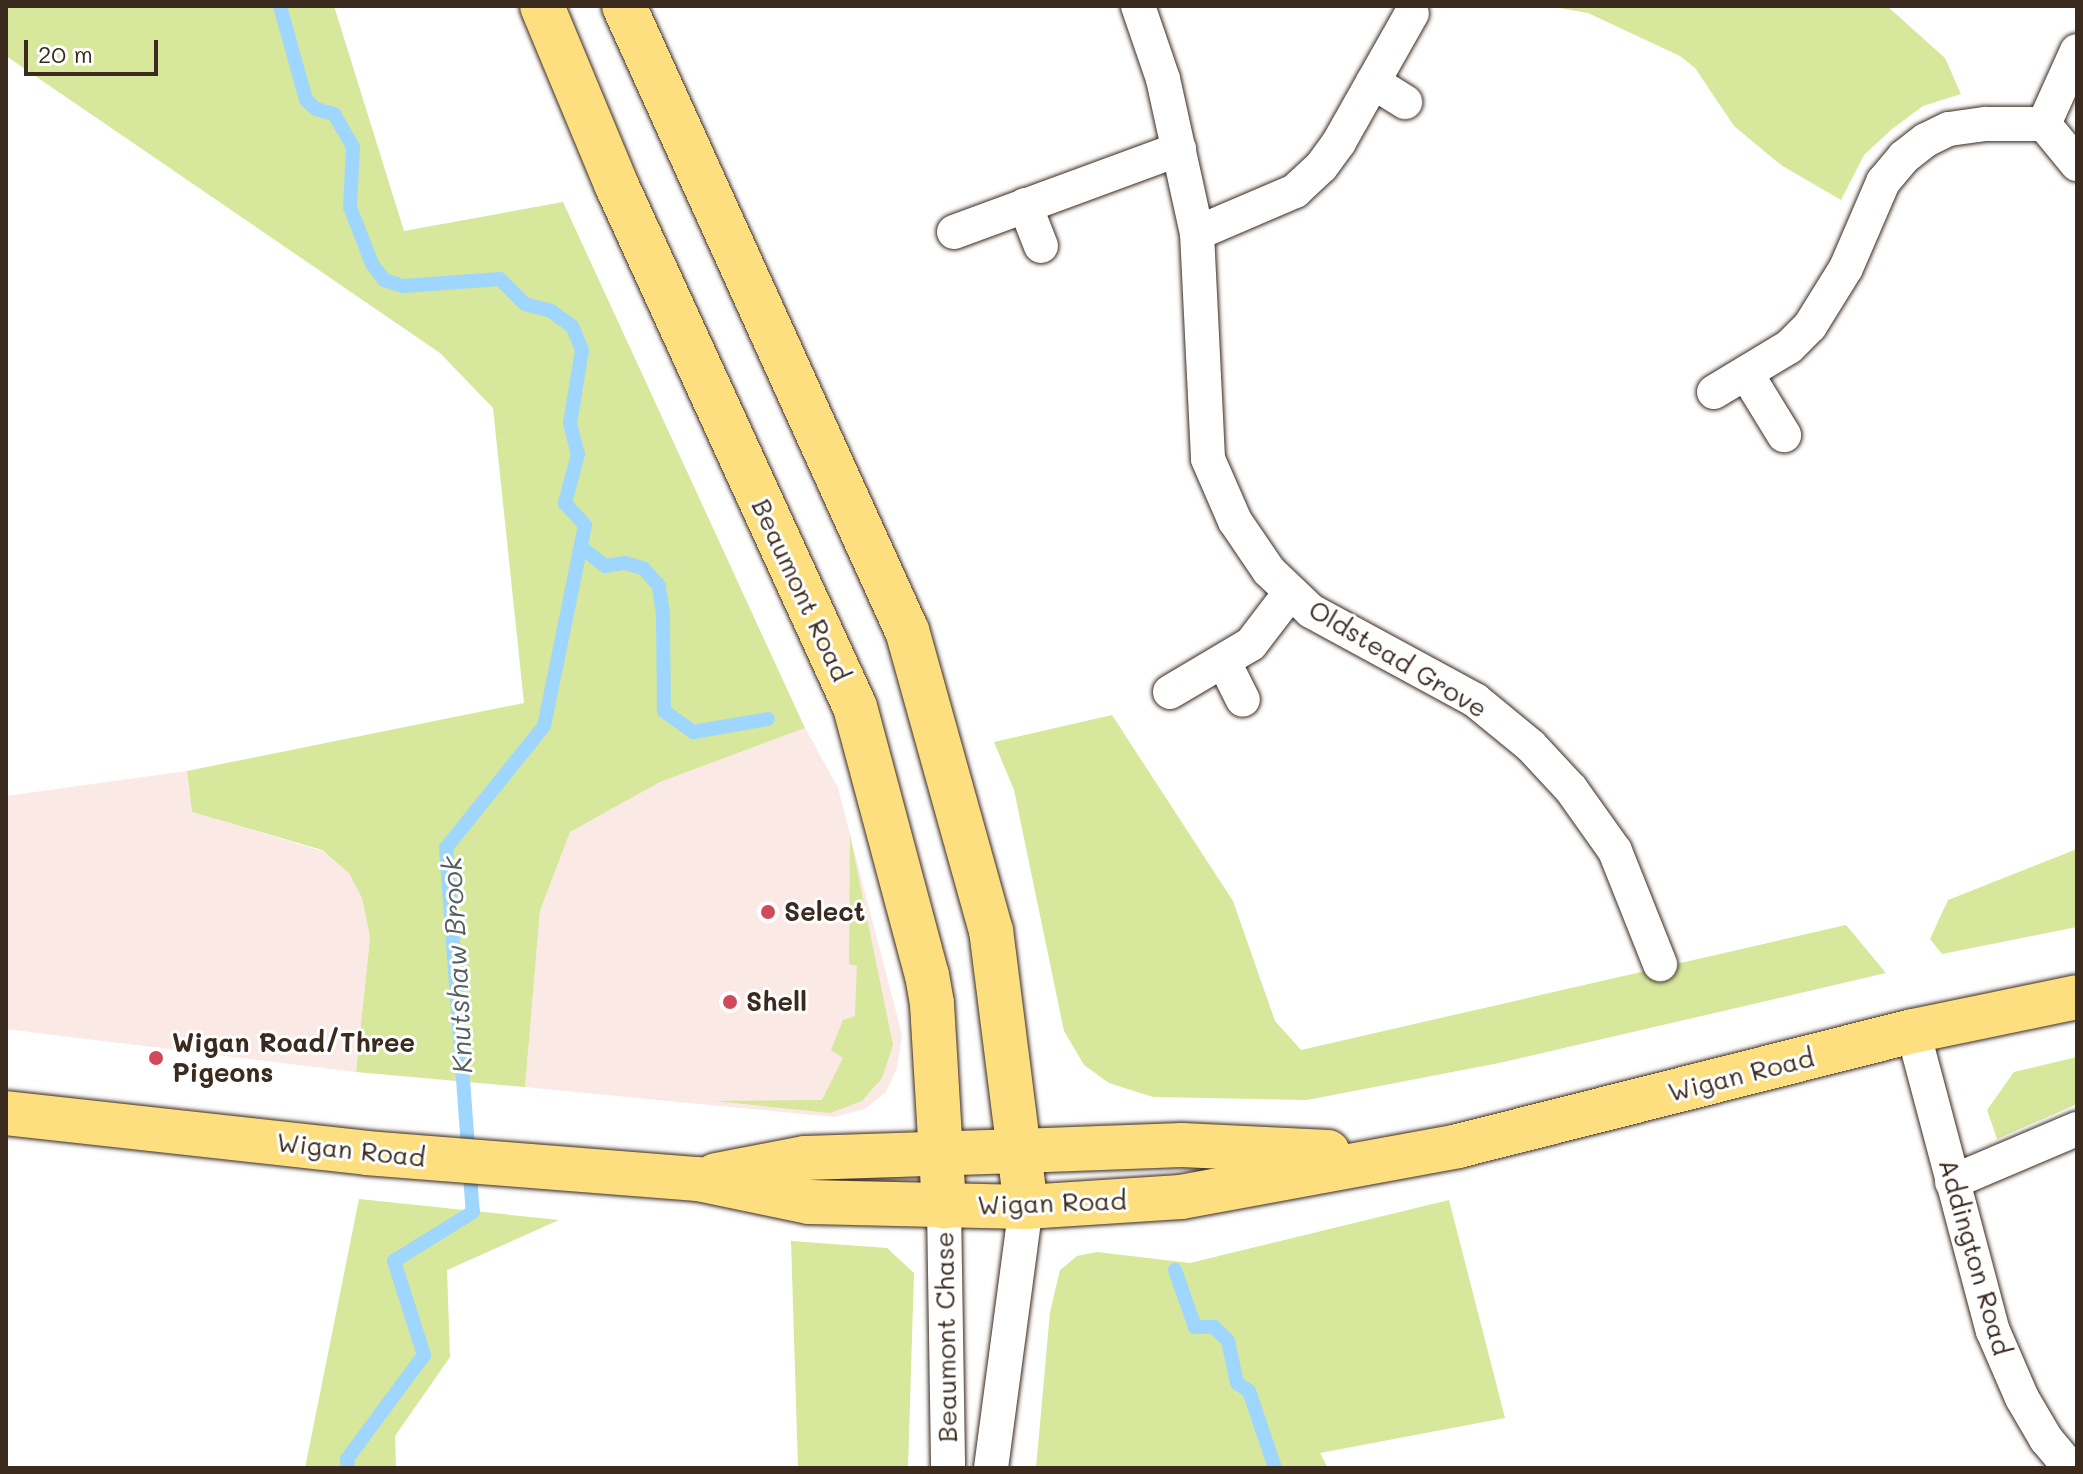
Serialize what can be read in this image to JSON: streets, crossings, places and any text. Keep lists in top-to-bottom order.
{
  "streets": {
    "main road": ["Beaumont Road", "Wigan Road"],
    "street": ["Oldstead Grove", "Addington Road", "Beaumont Chase"]
  },
  "crossings": [
    ["Beaumont Road", "Wigan Road"],
    ["Beaumont Road", "Beaumont Chase"],
    ["Wigan Road", "Addington Road"],
    ["Wigan Road", "Beaumont Chase"]
  ],
  "water": ["Knutshaw Brook"],
  "places": ["Select", "Shell", "Wigan Road/Three Pigeons"],
  "scale_bar": "20 m"
}
